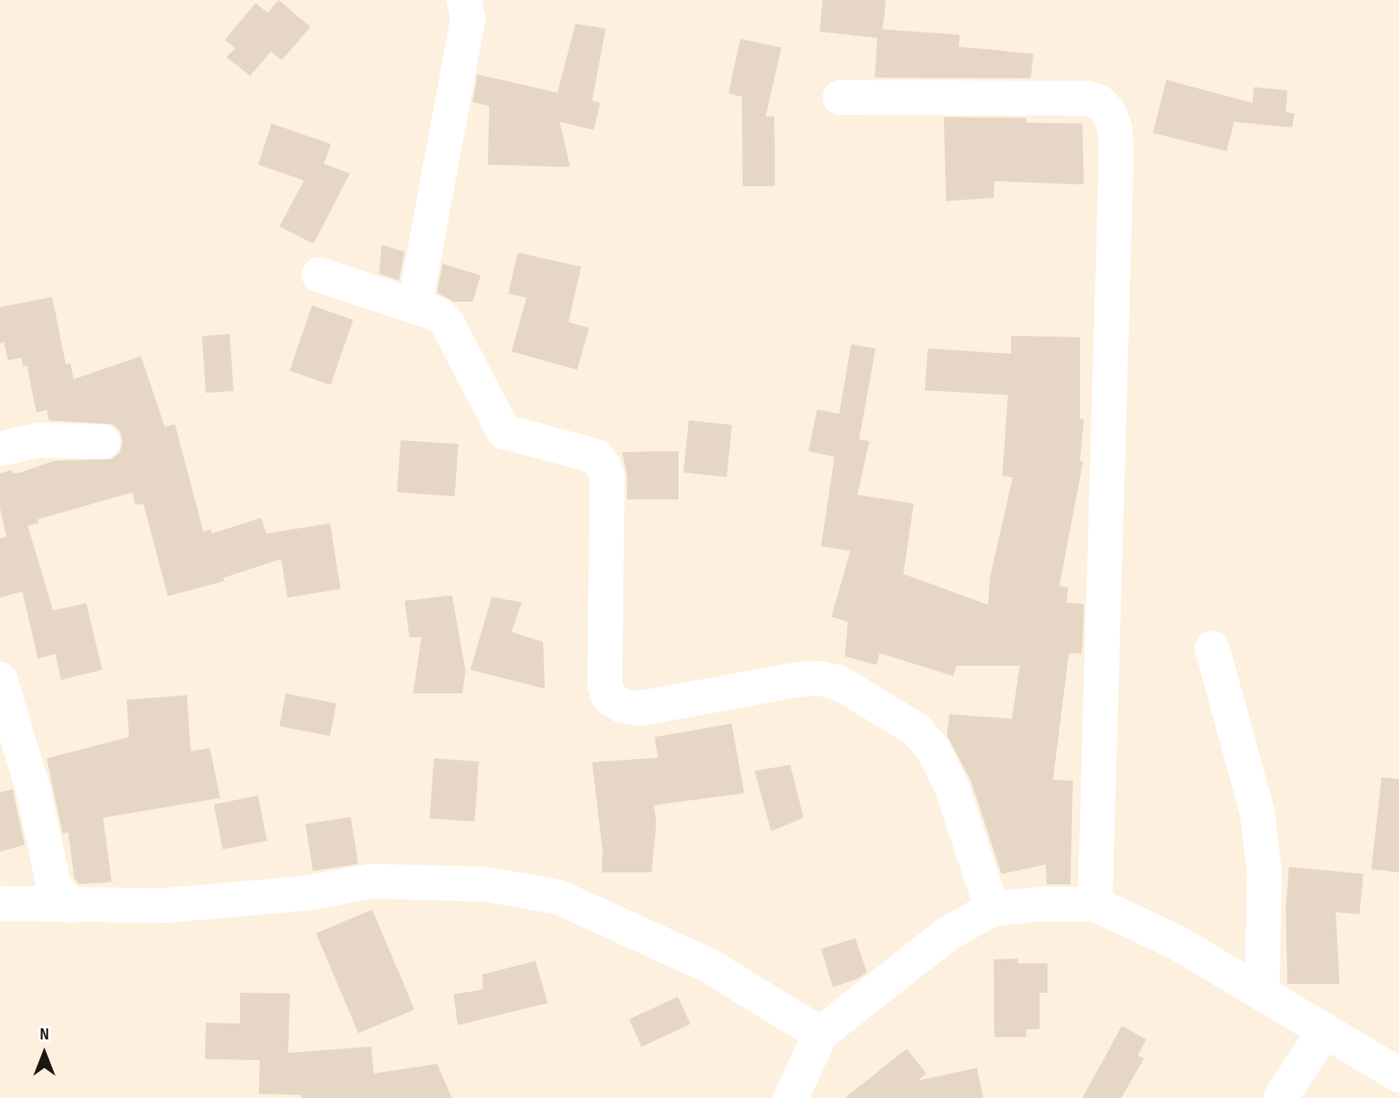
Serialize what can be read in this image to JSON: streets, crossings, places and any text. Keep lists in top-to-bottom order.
{
  "north": "top"
}
